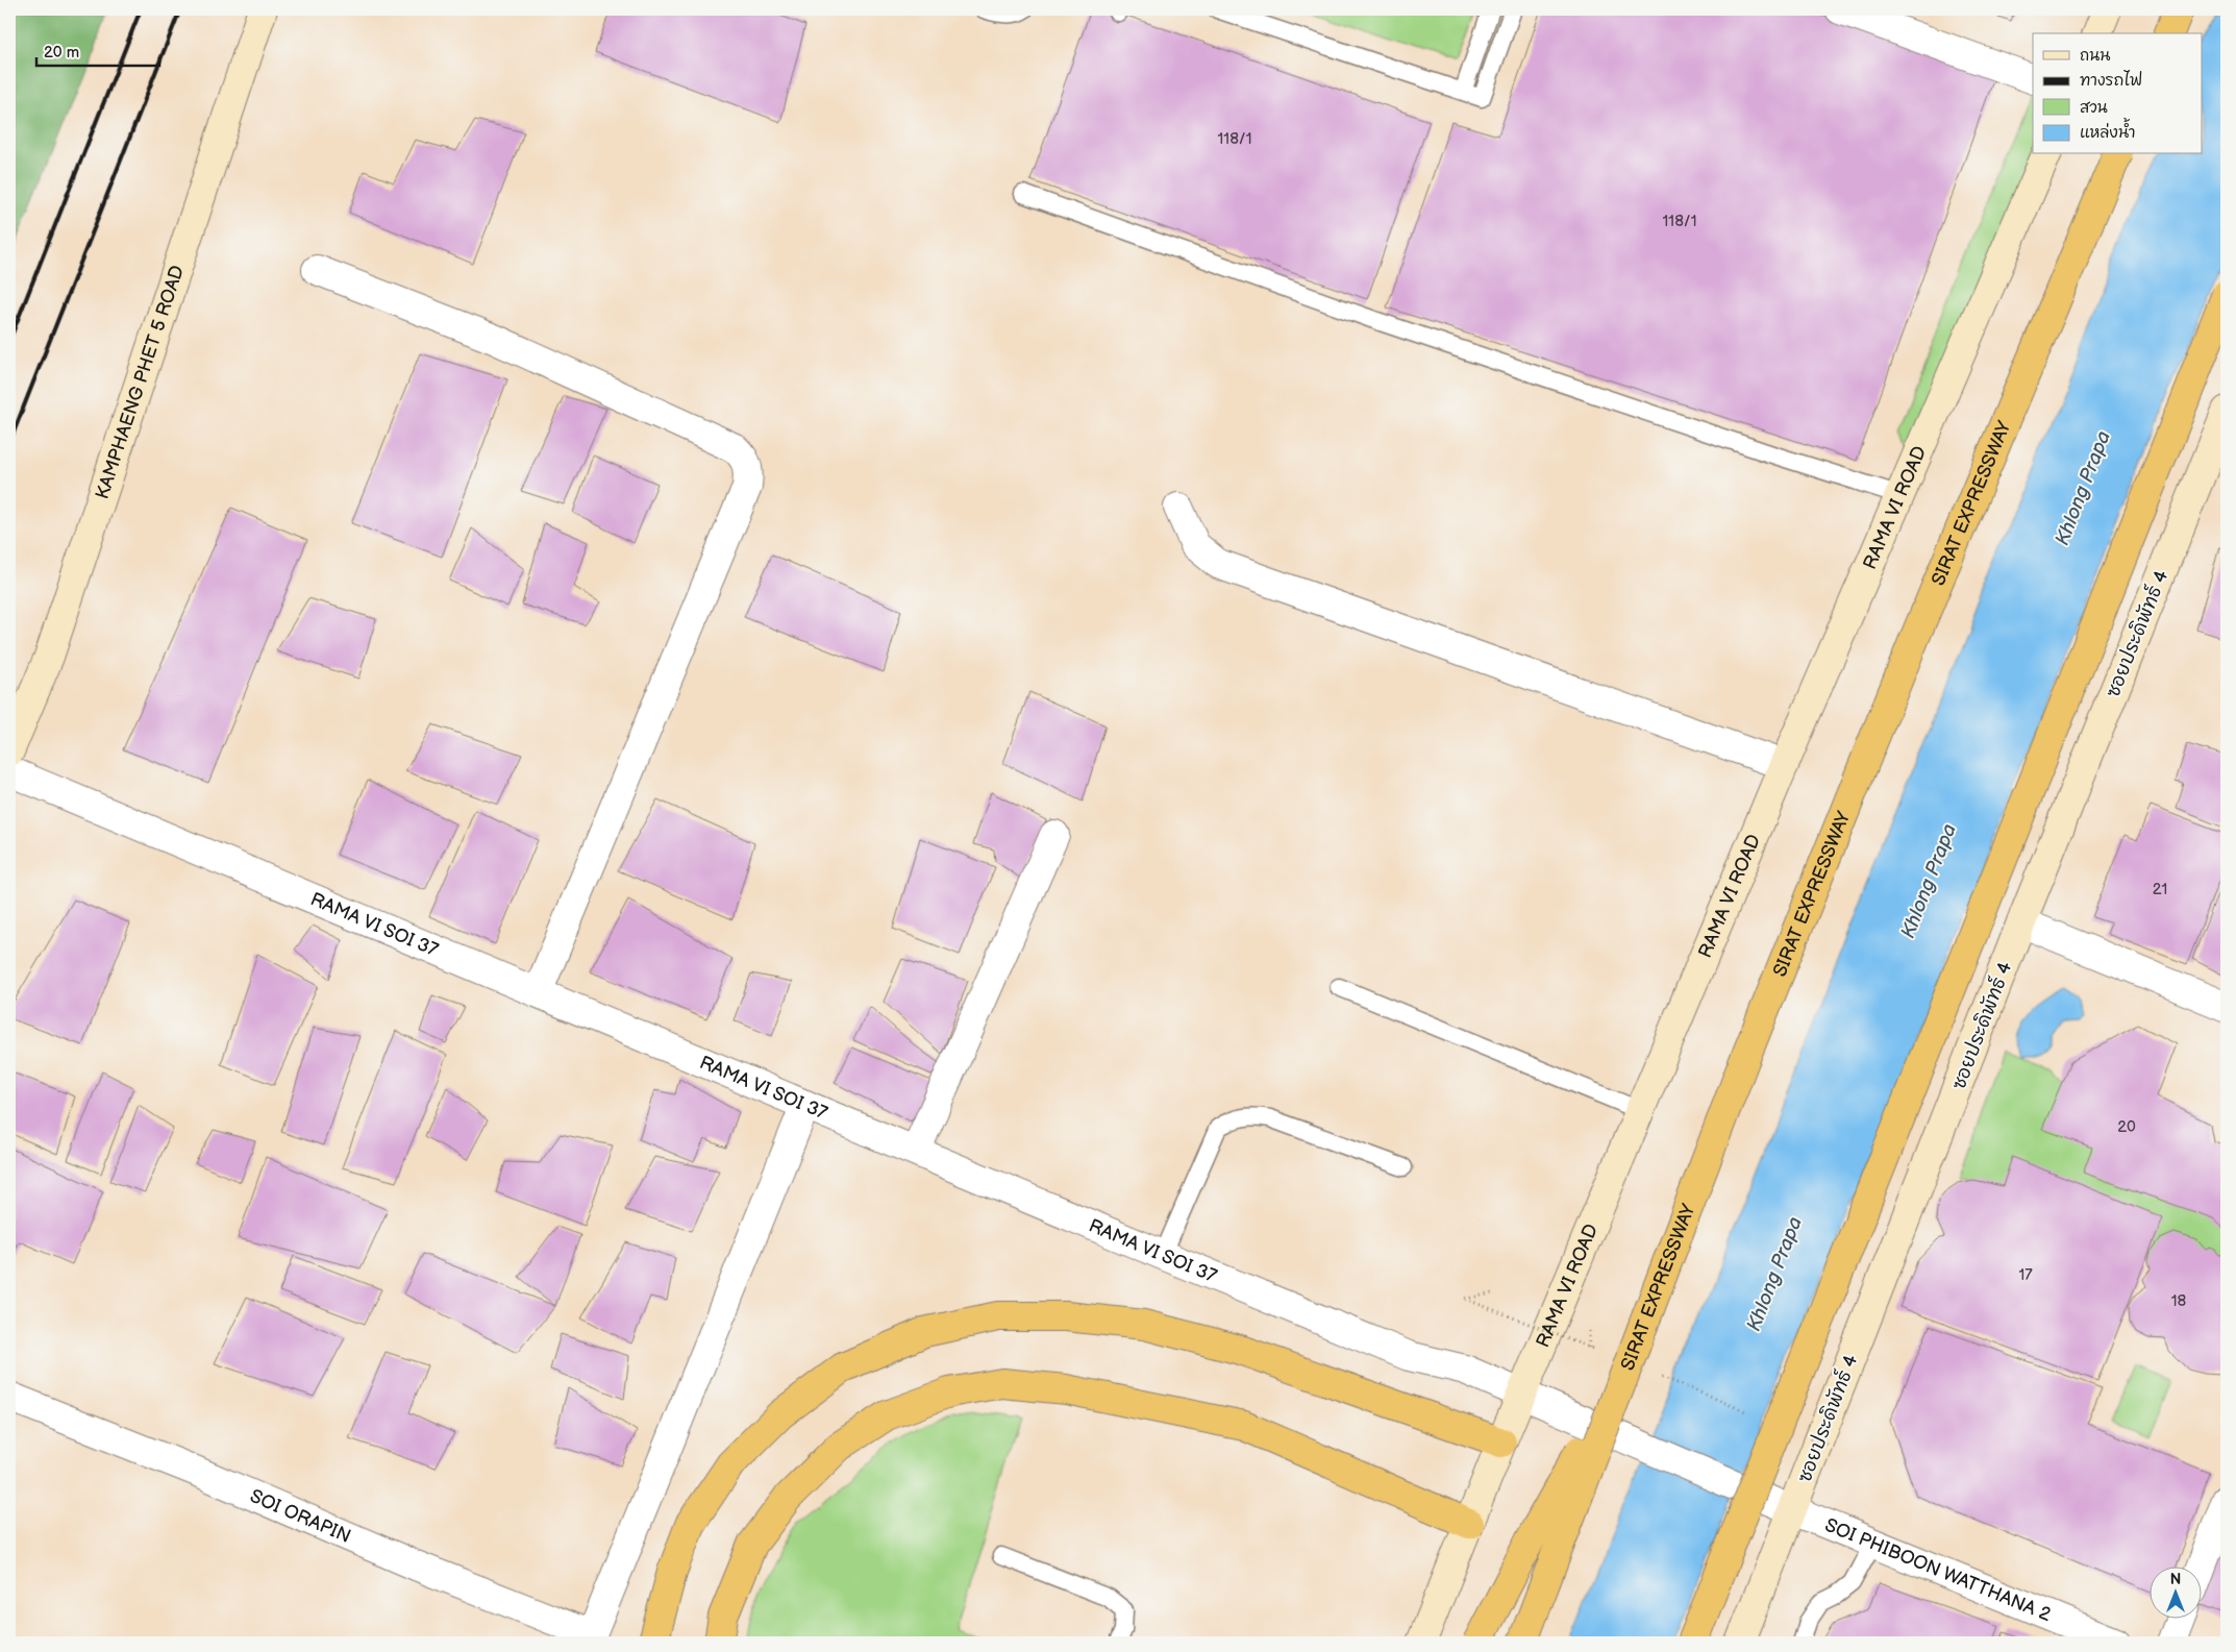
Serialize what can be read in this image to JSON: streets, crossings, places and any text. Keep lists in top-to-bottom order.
{
  "streets": {
    "highway": ["SIRAT EXPRESSWAY"],
    "street": [
      "KAMPHAENG PHET 5 ROAD",
      "RAMA VI ROAD",
      "ซอยประดิพัทธ์ 4",
      "RAMA VI SOI 37",
      "SOI ORAPIN",
      "SOI PHIBOON WATTHANA 2"
    ]
  },
  "crossings": [
    ["RAMA VI ROAD", "RAMA VI SOI 37"],
    ["ซอยประดิพัทธ์ 4", "SOI PHIBOON WATTHANA 2"],
    ["RAMA VI SOI 37", "SOI PHIBOON WATTHANA 2"]
  ],
  "water": ["Khlong Prapa"],
  "house_numbers": [
    "118/1",
    "118/1",
    "21",
    "20",
    "17",
    "18"
  ],
  "legend": [
    "ถนน",
    "ทางรถไฟ",
    "สวน",
    "แหล่งน้ำ"
  ],
  "scale_bar": "20 m",
  "north": "top"
}
